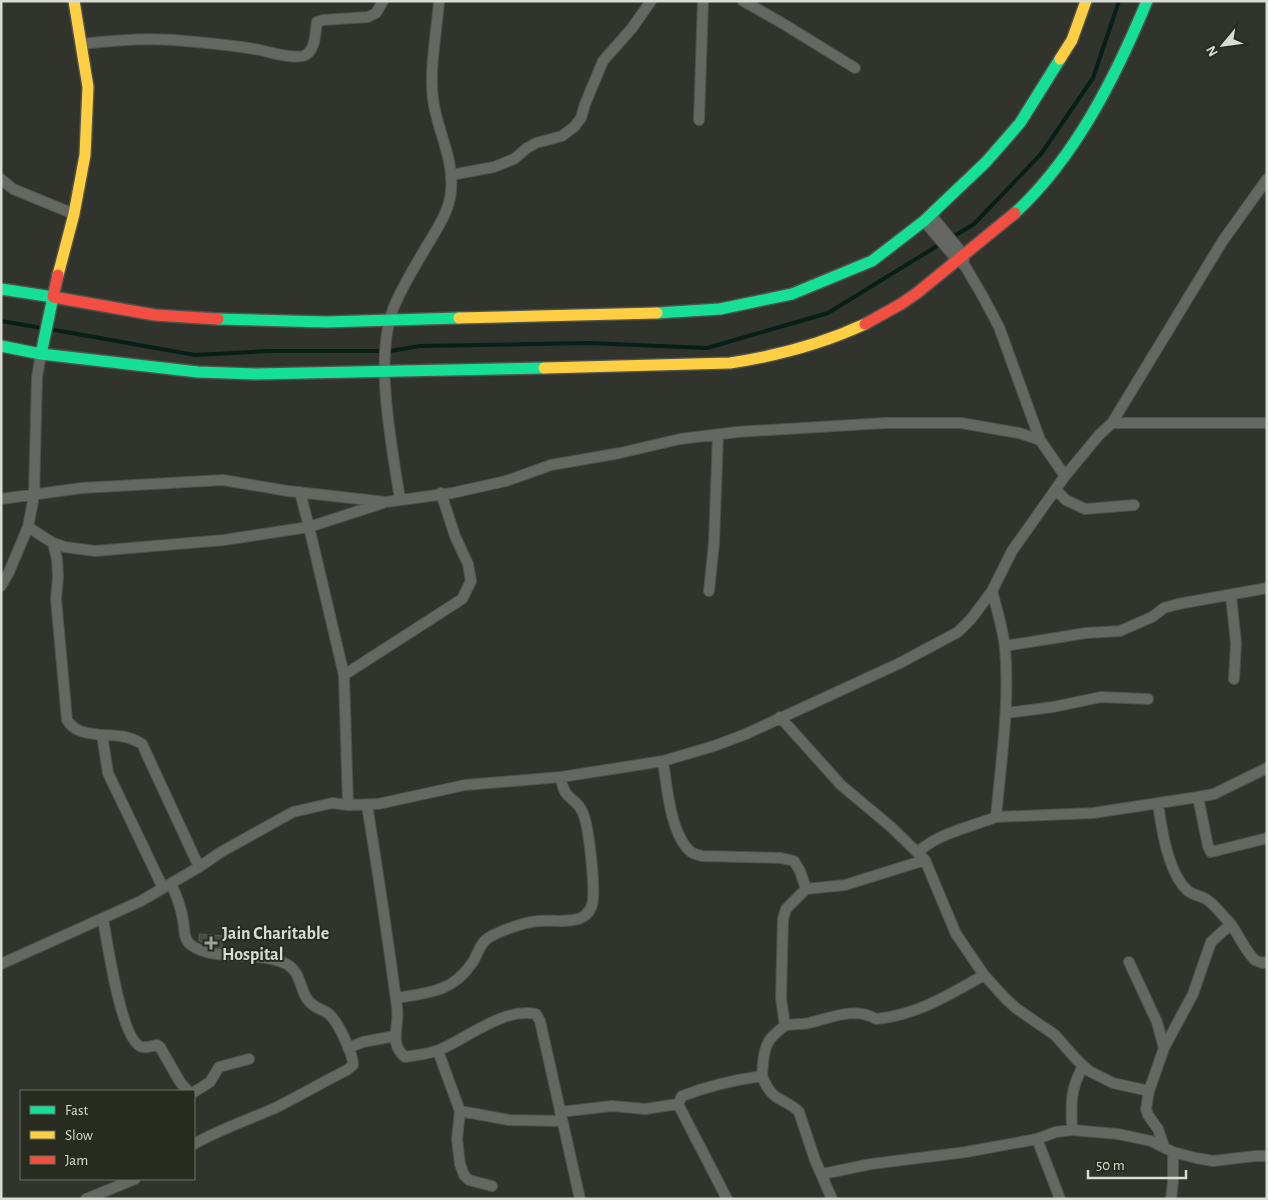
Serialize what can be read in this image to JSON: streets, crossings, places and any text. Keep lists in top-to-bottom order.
{
  "places": {
    "health": ["Jain Charitable Hospital"]
  },
  "legend": ["Fast", "Slow", "Jam"],
  "scale_bar": "50 m",
  "north": "bottom left"
}
